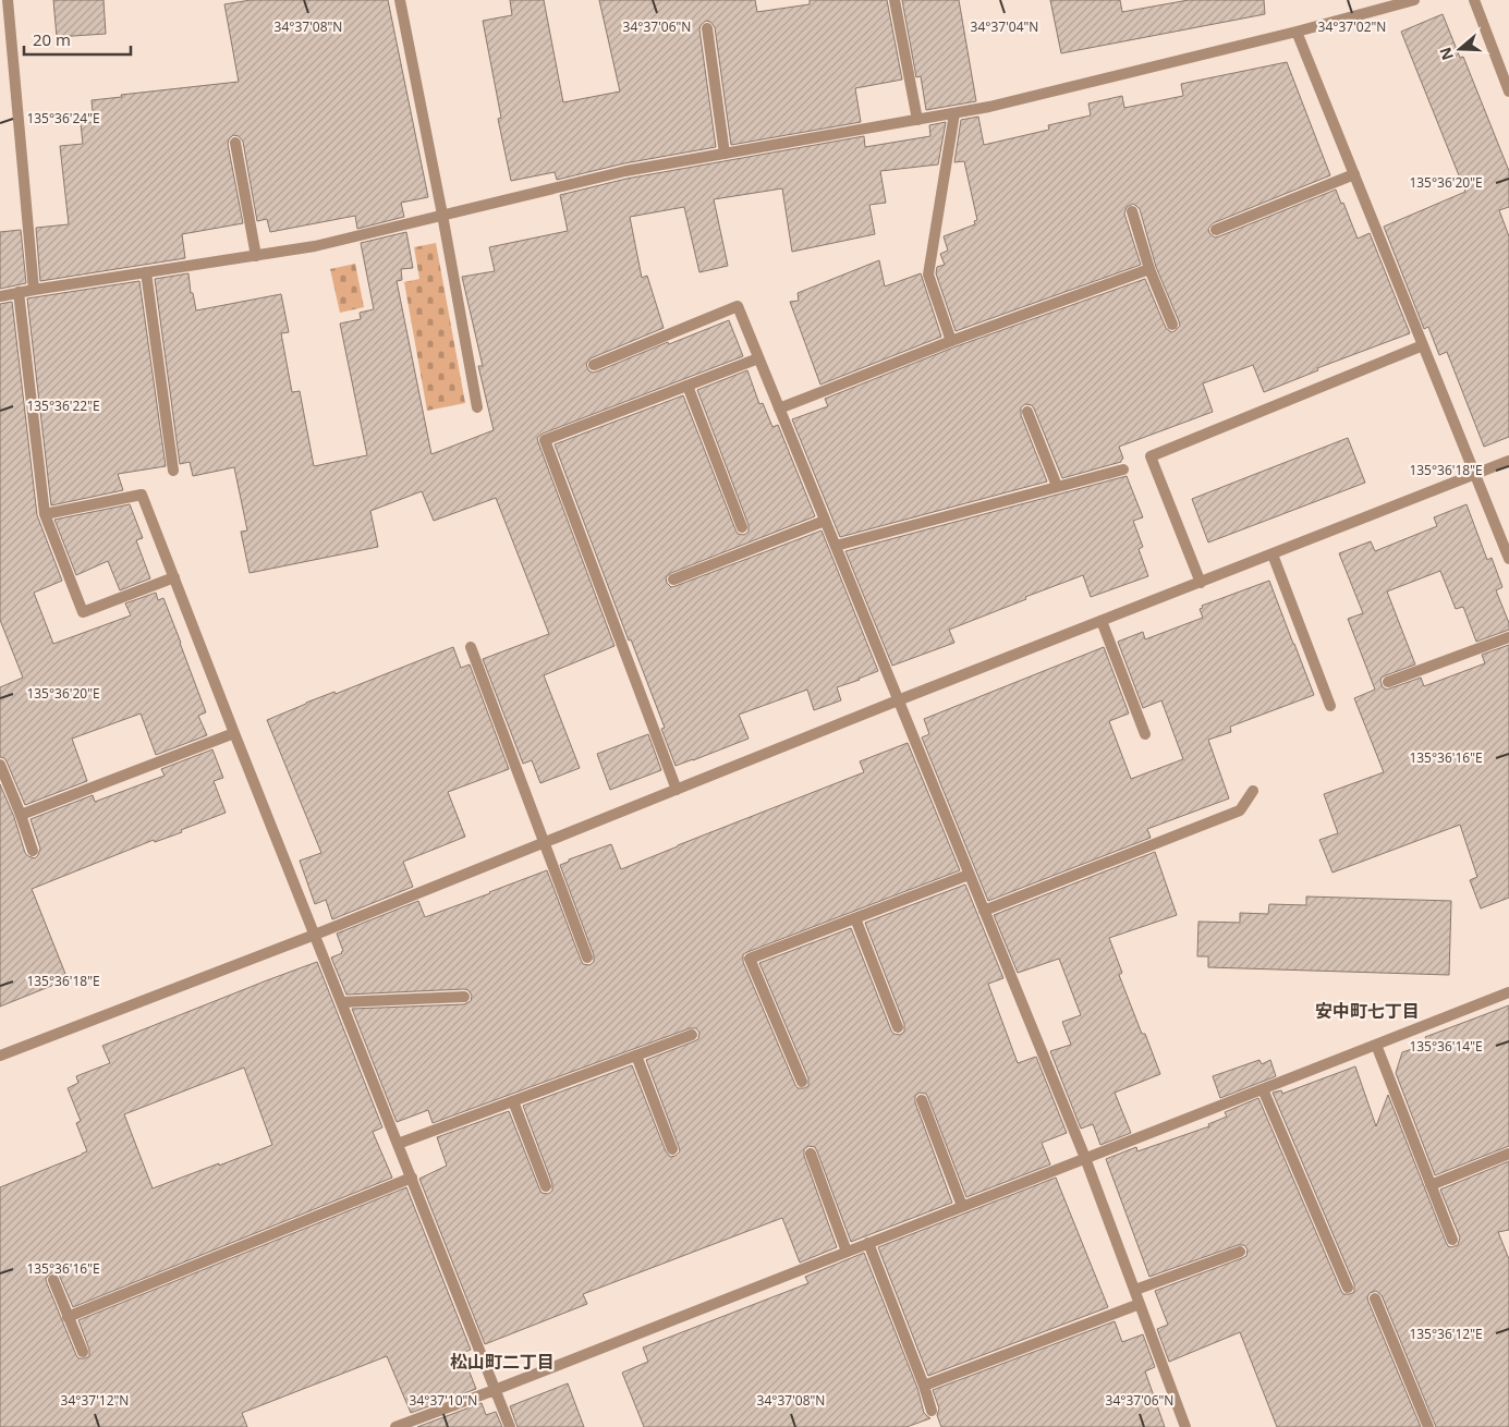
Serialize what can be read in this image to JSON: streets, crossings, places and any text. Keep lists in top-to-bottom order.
{
  "districts": ["安中町七丁目", "松山町二丁目"],
  "scale_bar": "20 m",
  "north": "left",
  "coordinates": [
    "34°37'04\"N",
    "34°37'02\"N",
    "34°37'08\"N",
    "34°37'06\"N",
    "135°36'24\"E",
    "135°36'20\"E",
    "135°36'22\"E",
    "135°36'18\"E",
    "135°36'16\"E",
    "135°36'14\"E",
    "135°36'12\"E",
    "34°37'12\"N",
    "34°37'10\"N"
  ]
}
